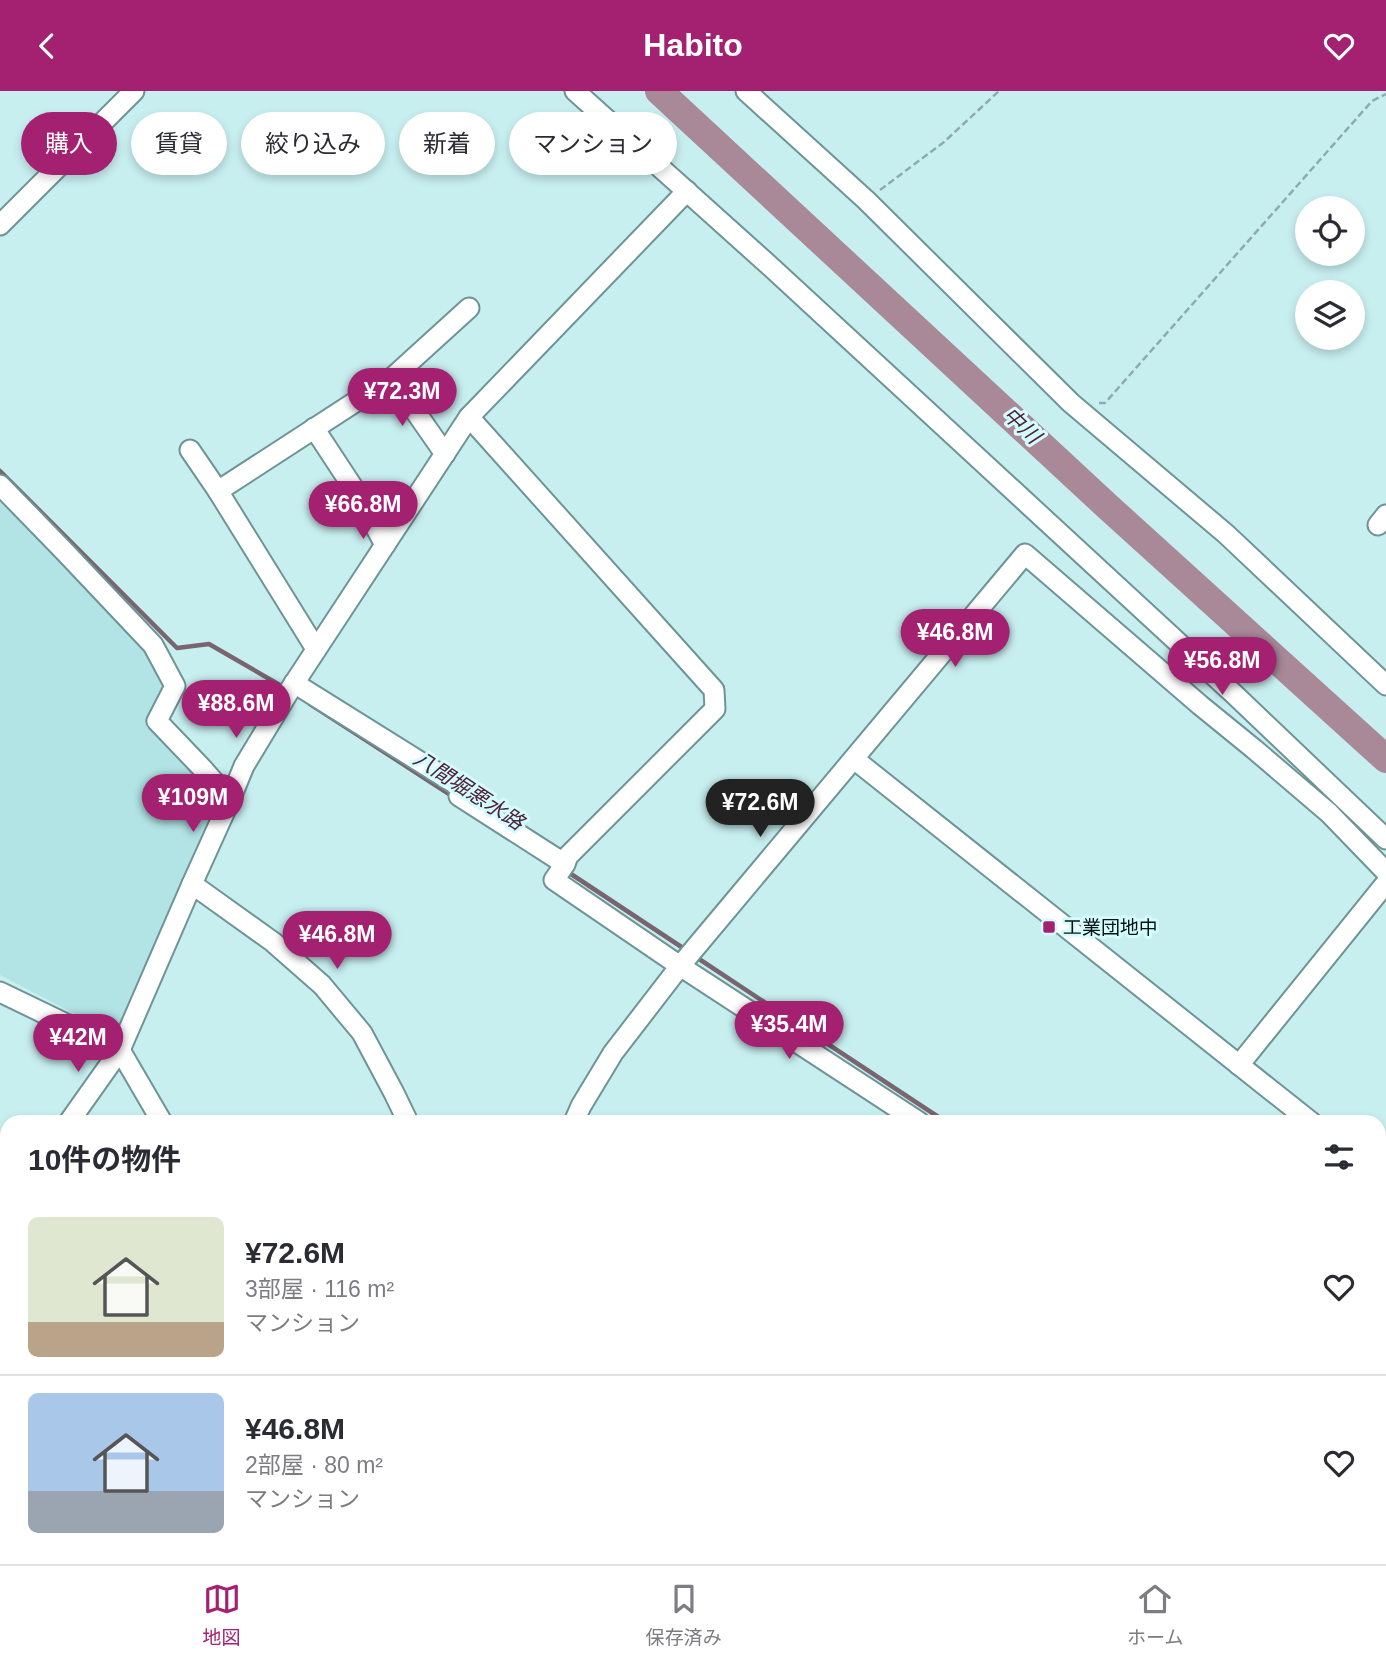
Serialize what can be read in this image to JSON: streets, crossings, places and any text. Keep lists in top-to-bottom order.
{
  "water": ["中川", "八間堀悪水路"],
  "places": {
    "transit": ["工業団地中"]
  },
  "page": {
    "header": "Habito",
    "chip": [
      "購入",
      "賃貸",
      "絞り込み",
      "新着",
      "マンション"
    ],
    "price": [
      "¥72.3M",
      "¥66.8M",
      "¥46.8M",
      "¥56.8M",
      "¥88.6M",
      "¥109M",
      "¥72.6M",
      "¥46.8M",
      "¥35.4M",
      "¥42M"
    ],
    "heading": "10件の物件",
    "list": [
      {
        "name": "¥72.6M",
        "note": "3部屋 · 116 m² · マンション"
      },
      {
        "name": "¥46.8M",
        "note": "2部屋 · 80 m² · マンション"
      }
    ],
    "tabs": ["地図", "保存済み", "ホーム"]
  }
}
